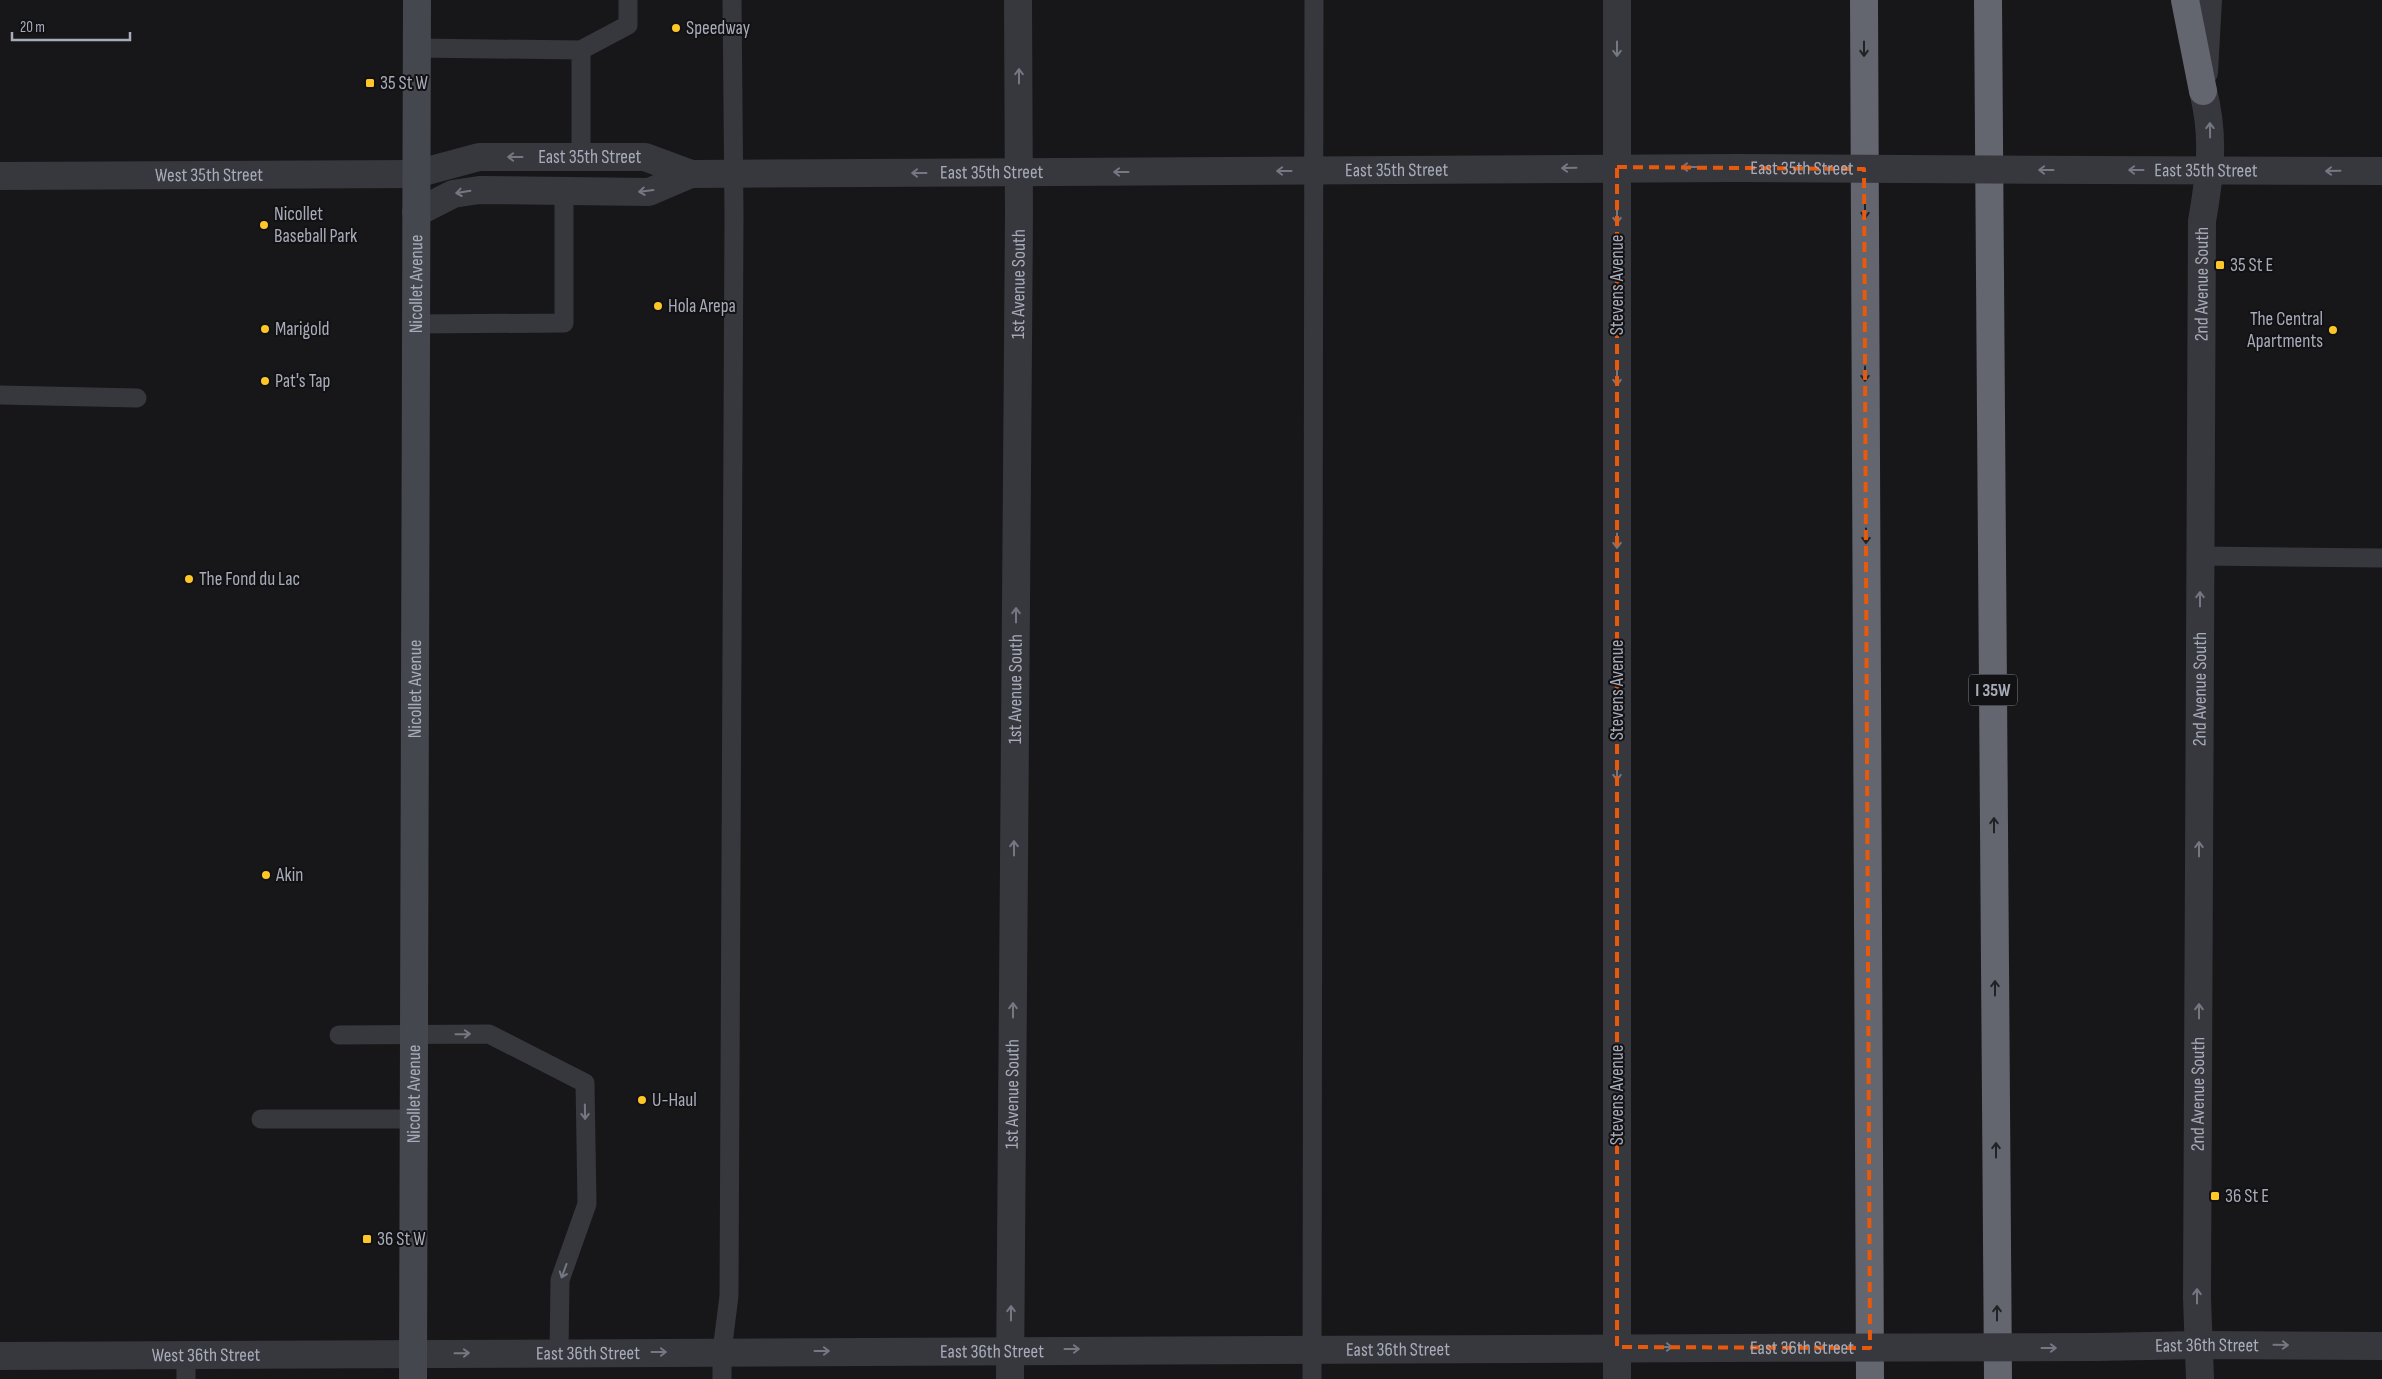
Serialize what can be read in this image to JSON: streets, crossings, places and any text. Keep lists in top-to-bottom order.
{
  "streets": {
    "highway": ["I 35W"],
    "main road": ["Nicollet Avenue"],
    "street": [
      "East 35th Street",
      "West 35th Street",
      "2nd Avenue South",
      "1st Avenue South",
      "Stevens Avenue",
      "East 36th Street",
      "West 36th Street"
    ]
  },
  "crossings": [
    ["East 35th Street", "West 35th Street"],
    ["East 35th Street", "2nd Avenue South"],
    ["East 35th Street", "Nicollet Avenue"],
    ["East 35th Street", "1st Avenue South"],
    ["East 35th Street", "Stevens Avenue"],
    ["West 35th Street", "Nicollet Avenue"],
    ["2nd Avenue South", "East 36th Street"],
    ["Nicollet Avenue", "East 36th Street"],
    ["Nicollet Avenue", "West 36th Street"],
    ["1st Avenue South", "East 36th Street"],
    ["Stevens Avenue", "East 36th Street"],
    ["East 36th Street", "West 36th Street"]
  ],
  "one_way": [
    "East 35th Street",
    "2nd Avenue South",
    "1st Avenue South",
    "Stevens Avenue",
    "East 36th Street"
  ],
  "places": {
    "other": [
      "Speedway",
      "Nicollet Baseball Park",
      "Hola Arepa",
      "Marigold",
      "The Central Apartments",
      "Pat's Tap",
      "The Fond du Lac",
      "Akin",
      "U-Haul"
    ],
    "transit": [
      "35 St W",
      "35 St E",
      "36 St E",
      "36 St W"
    ]
  },
  "scale_bar": "20 m"
}
